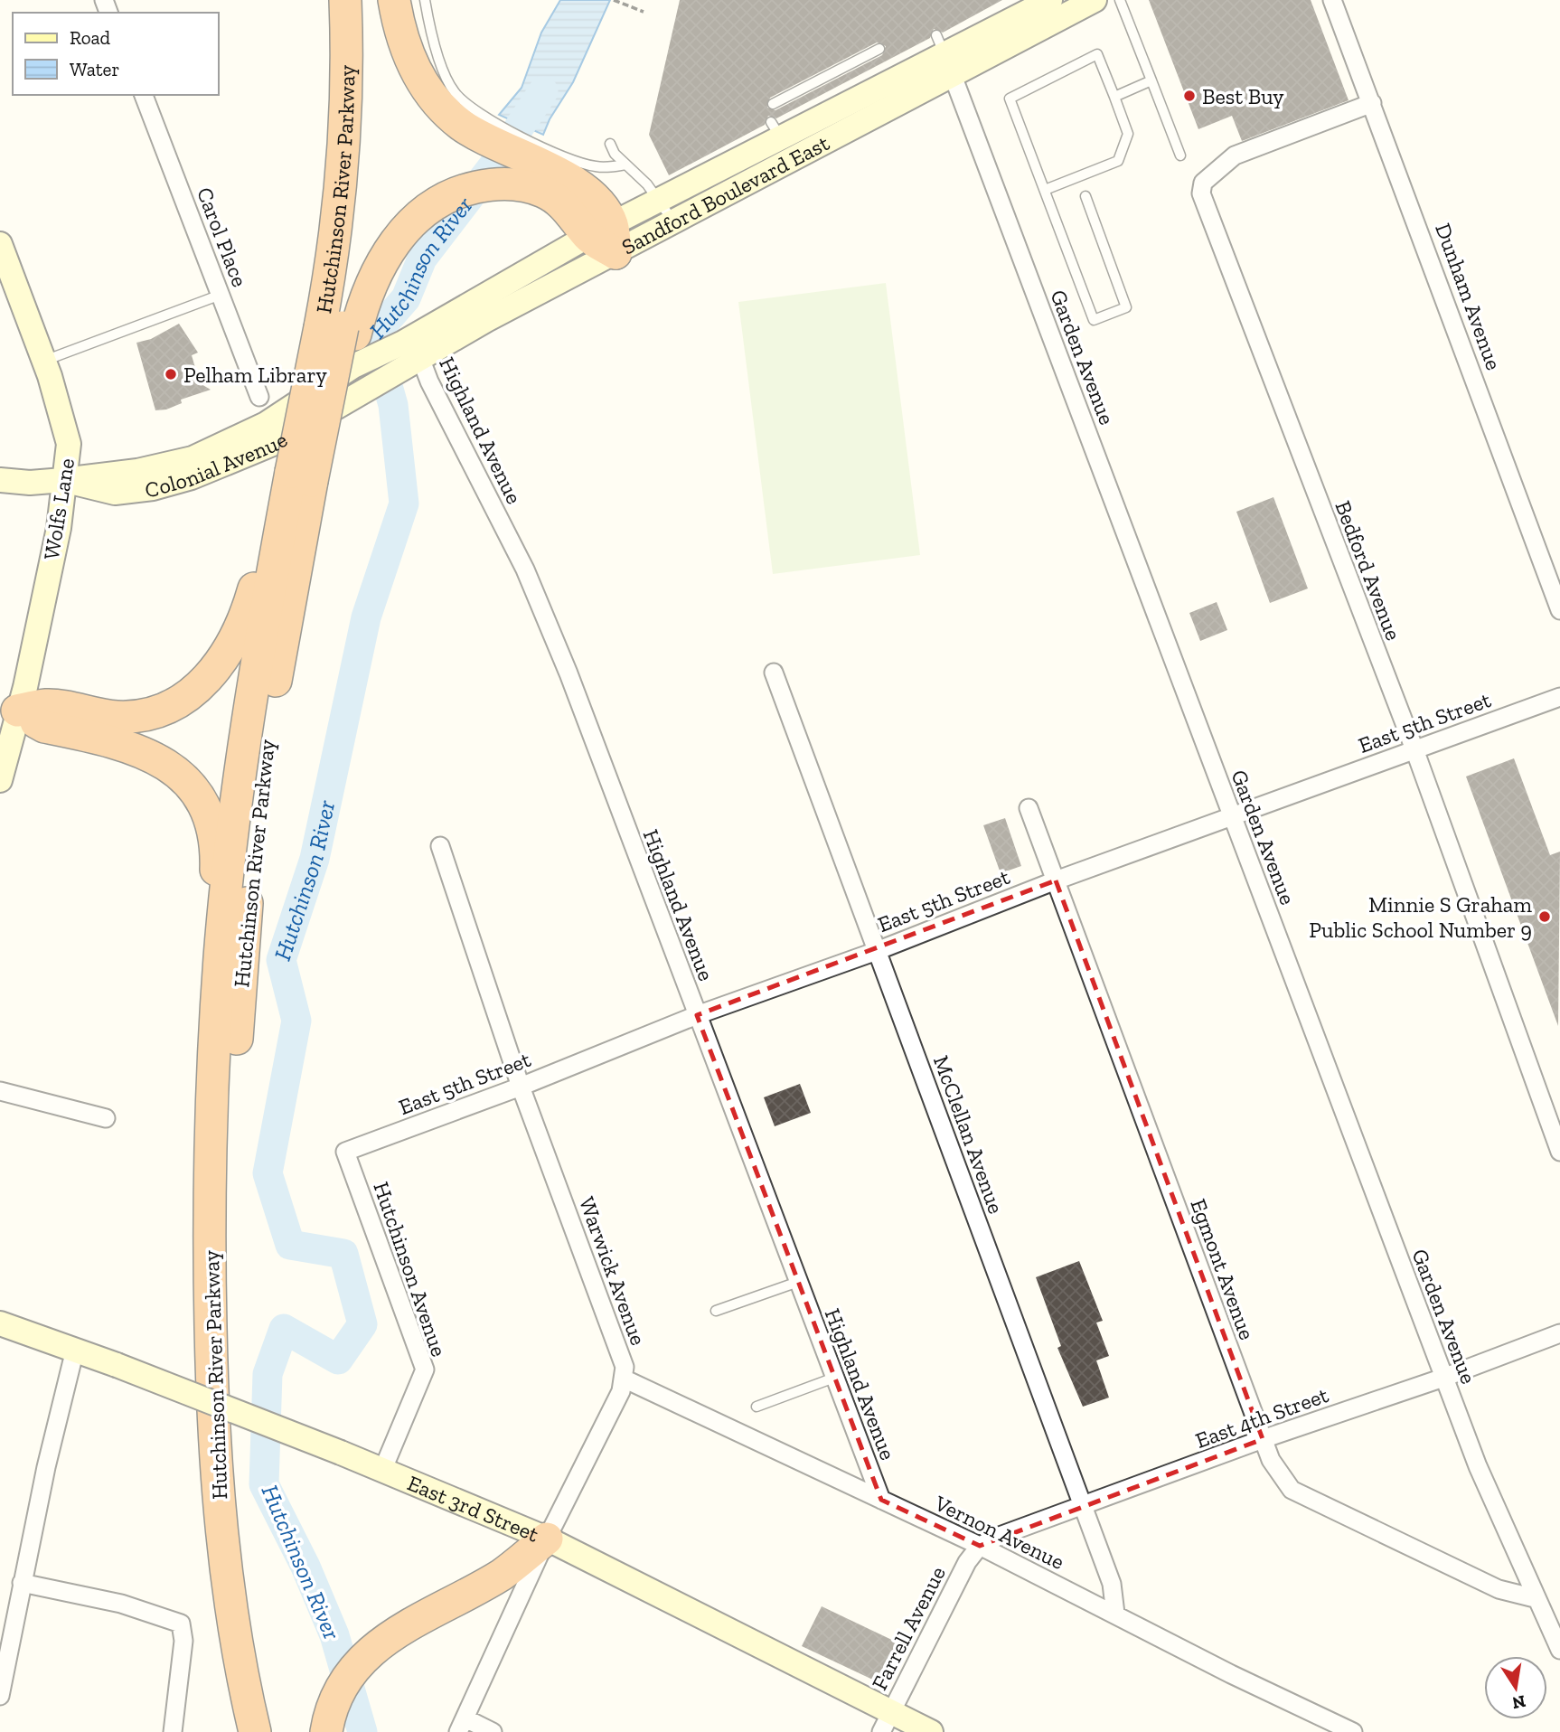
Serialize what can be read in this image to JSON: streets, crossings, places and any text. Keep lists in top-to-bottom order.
{
  "streets": {
    "highway": ["Hutchinson River Parkway"],
    "street": [
      "Sandford Boulevard East",
      "Carol Place",
      "Dunham Avenue",
      "Garden Avenue",
      "Highland Avenue",
      "Colonial Avenue",
      "Wolfs Lane",
      "Bedford Avenue",
      "East 5th Street",
      "McClellan Avenue",
      "Hutchinson Avenue",
      "Egmont Avenue",
      "Warwick Avenue",
      "East 4th Street",
      "East 3rd Street",
      "Vernon Avenue",
      "Farrell Avenue"
    ]
  },
  "crossings": [
    ["Sandford Boulevard East", "Garden Avenue"],
    ["Sandford Boulevard East", "Highland Avenue"],
    ["Sandford Boulevard East", "Colonial Avenue"],
    ["Dunham Avenue", "Bedford Avenue"],
    ["Garden Avenue", "East 5th Street"],
    ["Garden Avenue", "Egmont Avenue"],
    ["Garden Avenue", "East 4th Street"],
    ["Highland Avenue", "East 5th Street"],
    ["Highland Avenue", "Vernon Avenue"],
    ["Colonial Avenue", "Wolfs Lane"],
    ["Bedford Avenue", "East 5th Street"],
    ["East 5th Street", "McClellan Avenue"],
    ["East 5th Street", "Hutchinson Avenue"],
    ["East 5th Street", "Egmont Avenue"],
    ["East 5th Street", "Warwick Avenue"],
    ["McClellan Avenue", "East 4th Street"],
    ["McClellan Avenue", "Vernon Avenue"],
    ["Hutchinson Avenue", "East 3rd Street"],
    ["Egmont Avenue", "East 4th Street"],
    ["Warwick Avenue", "East 3rd Street"],
    ["Warwick Avenue", "Vernon Avenue"],
    ["East 4th Street", "Vernon Avenue"],
    ["East 4th Street", "Farrell Avenue"],
    ["East 3rd Street", "Farrell Avenue"],
    ["Vernon Avenue", "Farrell Avenue"]
  ],
  "water": ["Hutchinson River"],
  "places": ["Best Buy", "Pelham Library", "Minnie S Graham Public School Number 9"],
  "legend": ["Road", "Water"],
  "north": "bottom"
}
